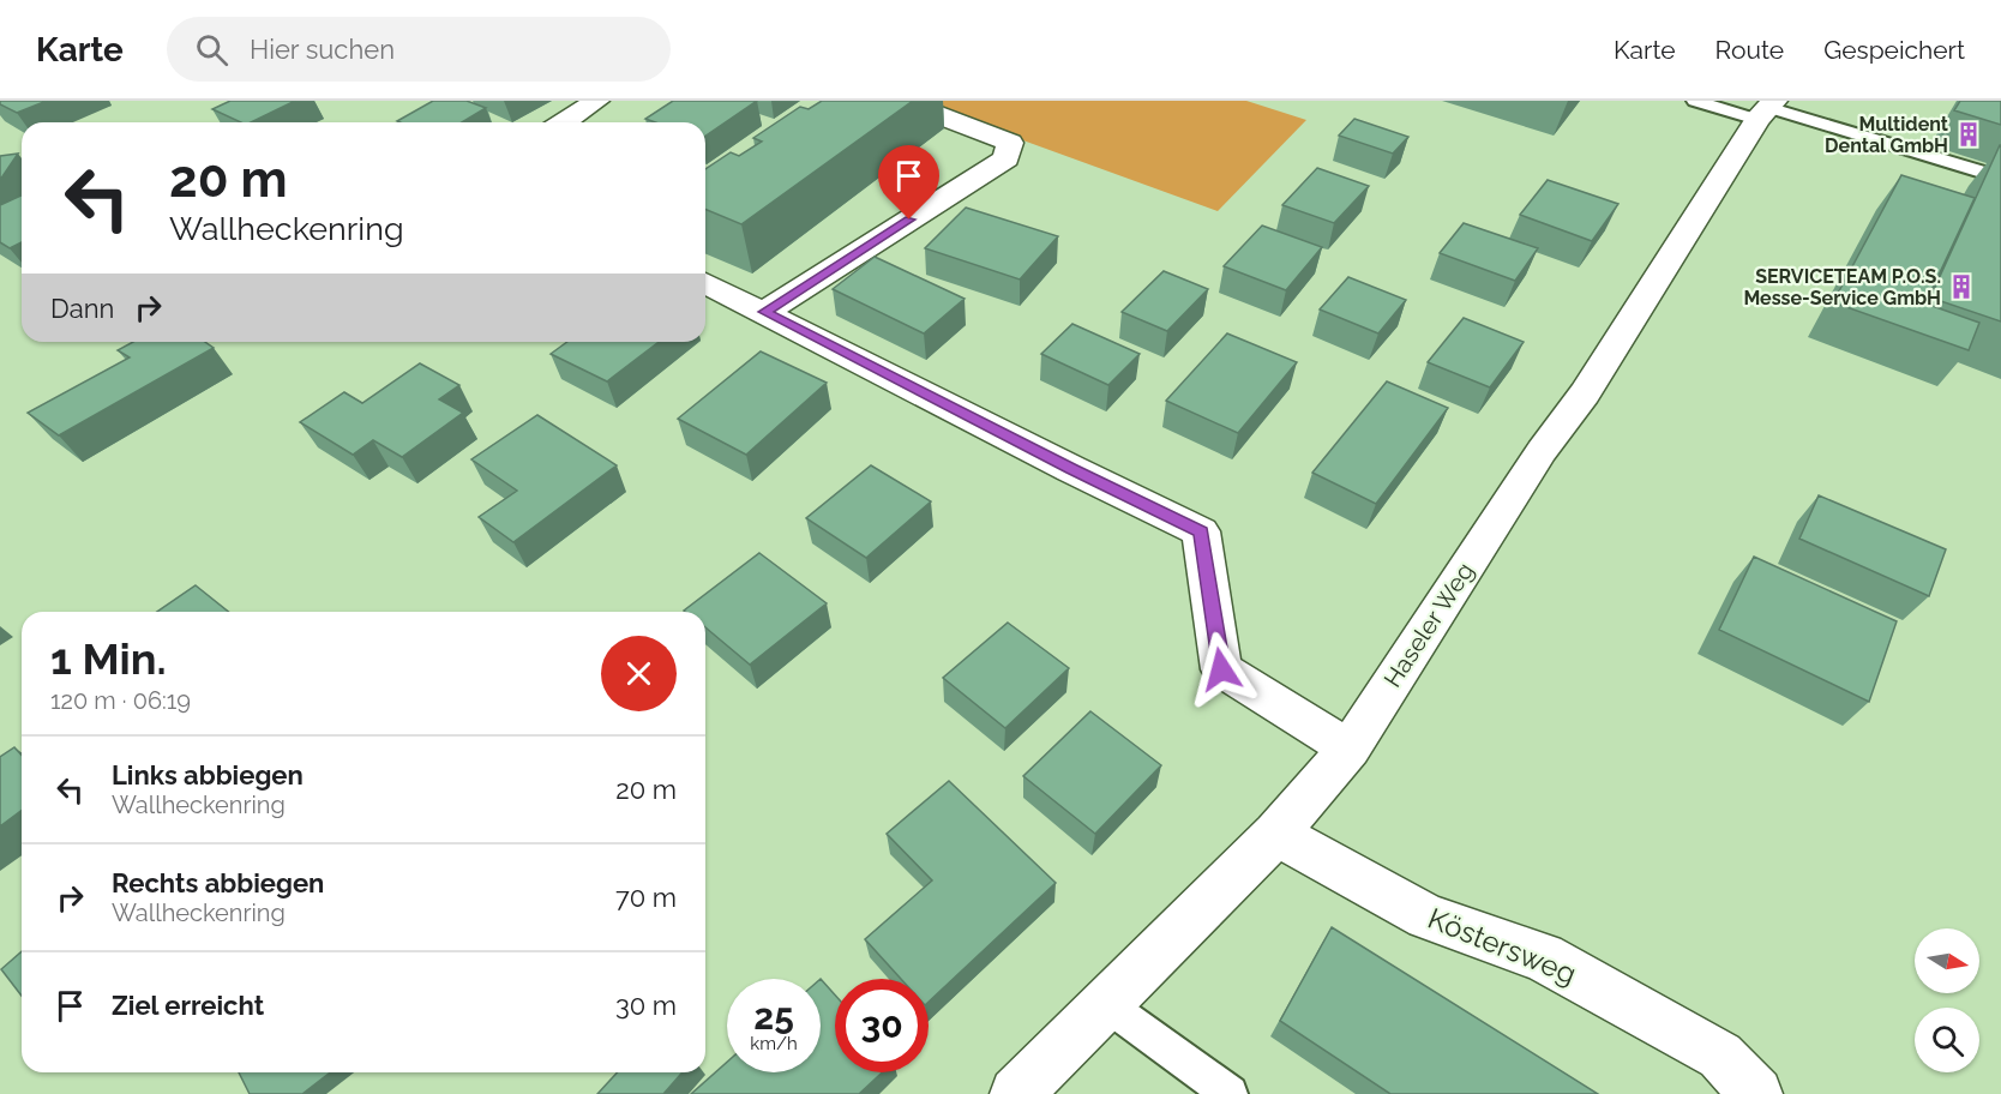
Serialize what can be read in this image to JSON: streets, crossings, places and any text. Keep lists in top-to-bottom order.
{
  "streets": {
    "street": ["Haseler Weg", "Köstersweg"]
  },
  "crossings": [
    ["Haseler Weg", "Köstersweg"]
  ],
  "places": {
    "building": ["Multident Dental GmbH", "SERVICETEAM P.O.S. Messe-Service GmbH"]
  },
  "north": "right",
  "page": {
    "header": "Karte",
    "search": "Hier suchen",
    "nav": ["Karte", "Route", "Gespeichert"],
    "turn": ["20 m", "Wallheckenring"],
    "then": "Dann",
    "heading": ["1 Min.", "120 m · 06:19"],
    "list": [
      {
        "name": "Links abbiegen",
        "note": "Wallheckenring",
        "value": "20 m"
      },
      {
        "name": "Rechts abbiegen",
        "note": "Wallheckenring",
        "value": "70 m"
      },
      {
        "name": "Ziel erreicht",
        "value": "30 m"
      }
    ],
    "speed": "25 km/h",
    "limit": "30"
  }
}
